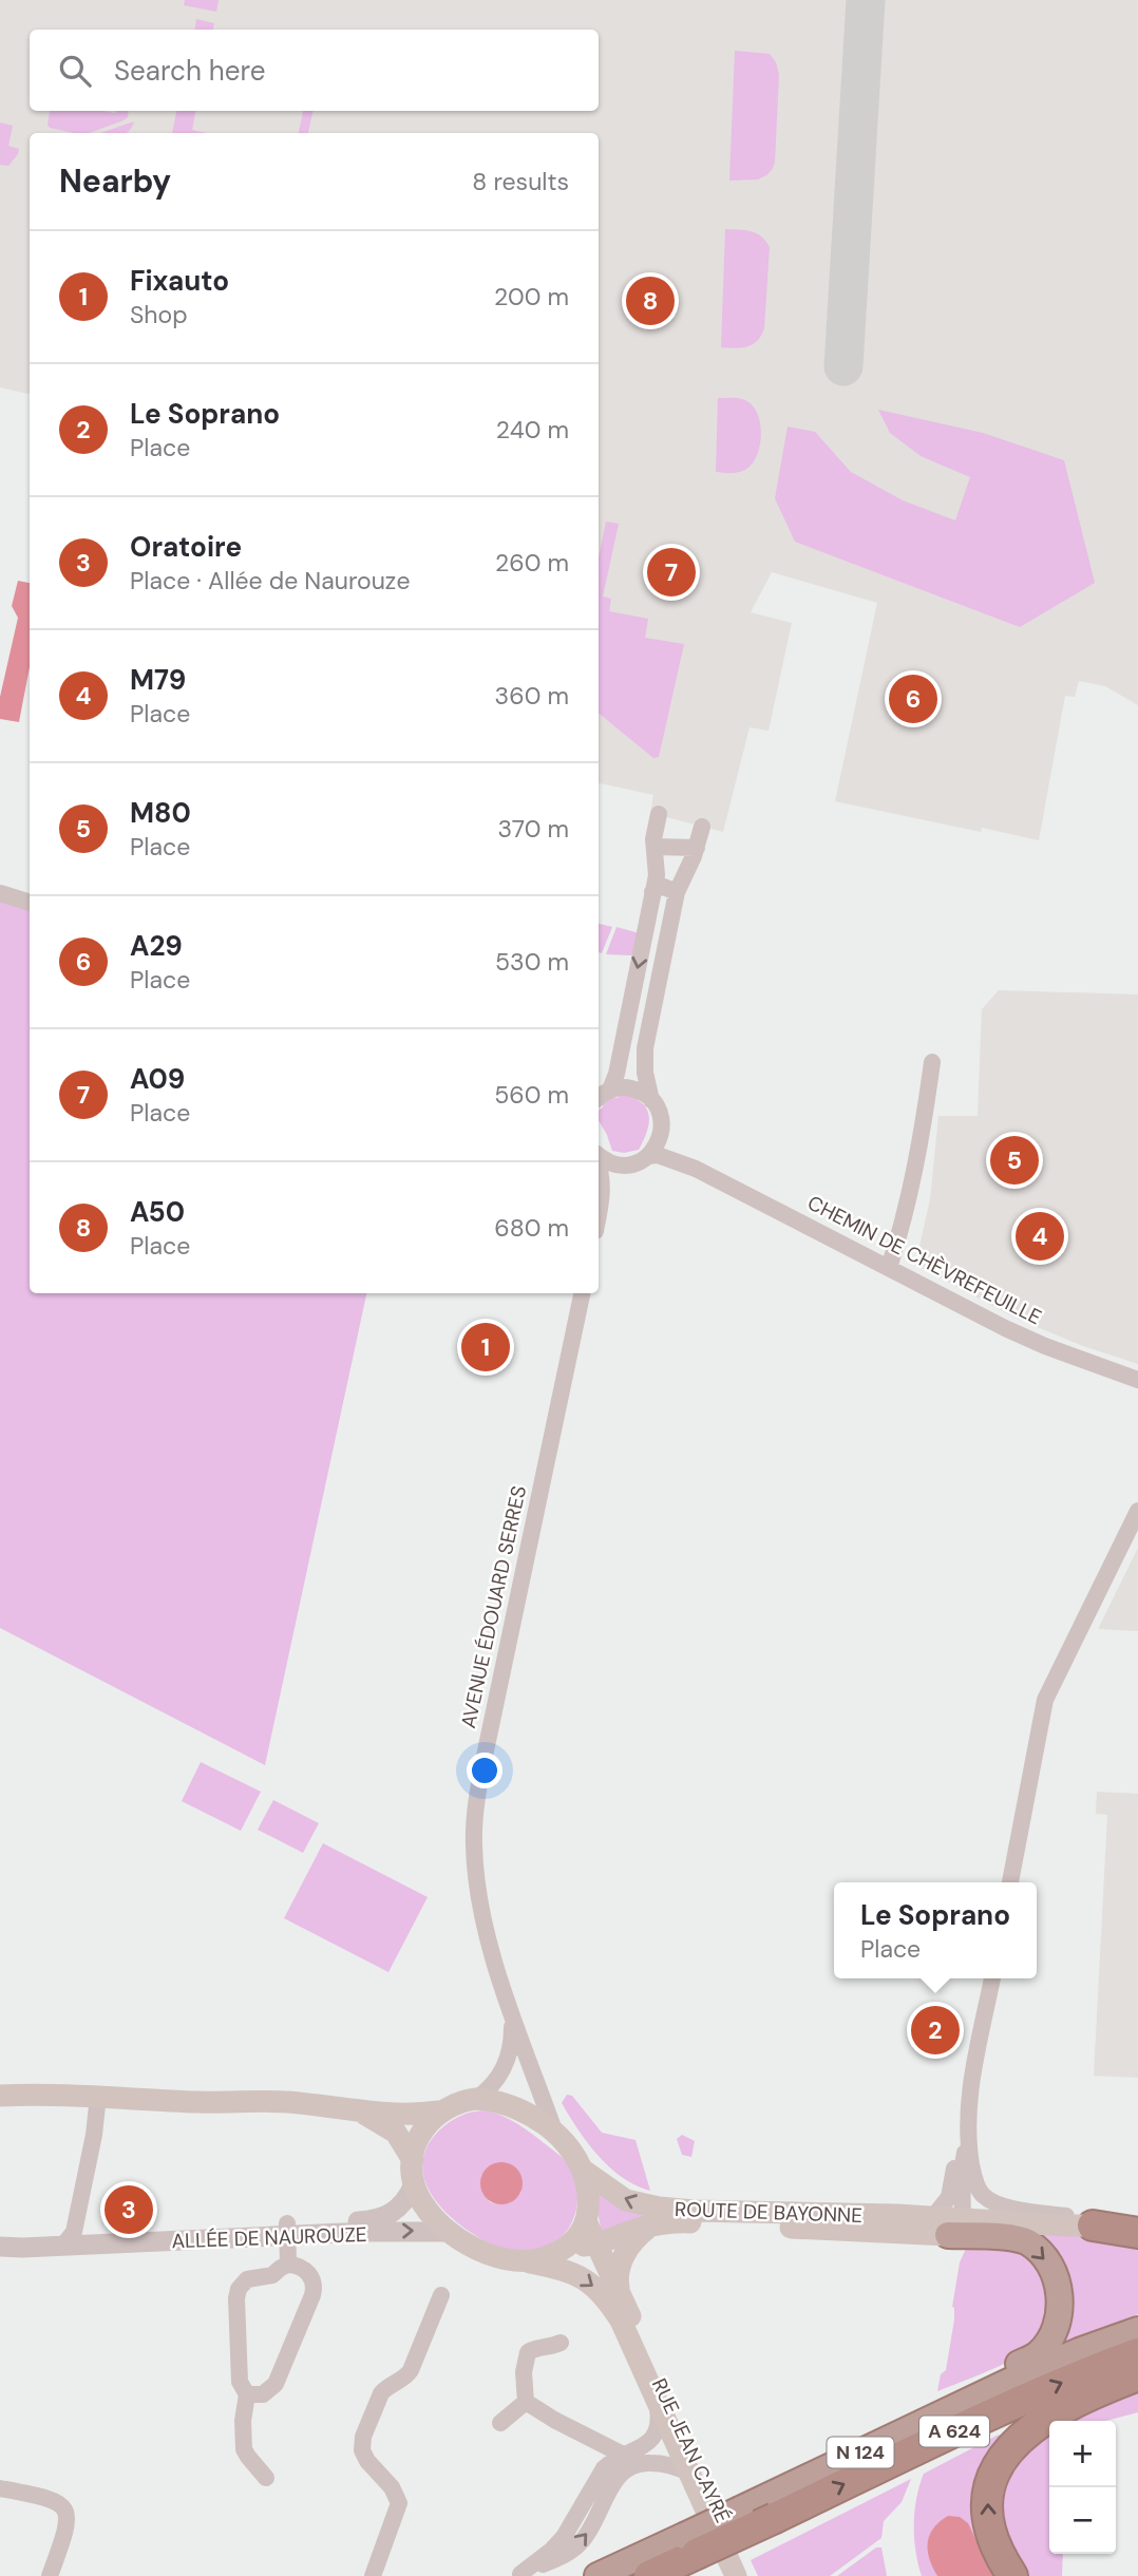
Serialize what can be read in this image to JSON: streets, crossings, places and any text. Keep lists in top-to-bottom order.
{
  "streets": {
    "highway": ["A 624", "N 124"],
    "main road": ["ROUTE DE BAYONNE", "RUE JEAN CAYRÉ"],
    "street": ["CHEMIN DE CHÈVREFEUILLE", "AVENUE ÉDOUARD SERRES", "ALLÉE DE NAUROUZE"]
  },
  "crossings": [
    ["AVENUE ÉDOUARD SERRES", "ROUTE DE BAYONNE"],
    ["AVENUE ÉDOUARD SERRES", "ALLÉE DE NAUROUZE"],
    ["ROUTE DE BAYONNE", "ALLÉE DE NAUROUZE"],
    ["A 624", "N 124"]
  ],
  "page": {
    "search": "Search here",
    "heading": ["Nearby", "8 results"],
    "list": [
      {
        "mark": "1",
        "name": "Fixauto",
        "note": "Shop",
        "value": "200 m"
      },
      {
        "mark": "2",
        "name": "Le Soprano",
        "note": "Place",
        "value": "240 m"
      },
      {
        "mark": "3",
        "name": "Oratoire",
        "note": "Place · Allée de Naurouze",
        "value": "260 m"
      },
      {
        "mark": "4",
        "name": "M79",
        "note": "Place",
        "value": "360 m"
      },
      {
        "mark": "5",
        "name": "M80",
        "note": "Place",
        "value": "370 m"
      },
      {
        "mark": "6",
        "name": "A29",
        "note": "Place",
        "value": "530 m"
      },
      {
        "mark": "7",
        "name": "A09",
        "note": "Place",
        "value": "560 m"
      },
      {
        "mark": "8",
        "name": "A50",
        "note": "Place",
        "value": "680 m"
      }
    ],
    "pins": [
      "8",
      "7",
      "6",
      "5",
      "4",
      "1",
      "2",
      "3"
    ],
    "popup": ["Le Soprano", "Place"],
    "map_buttons": ["+", "−"]
  }
}
